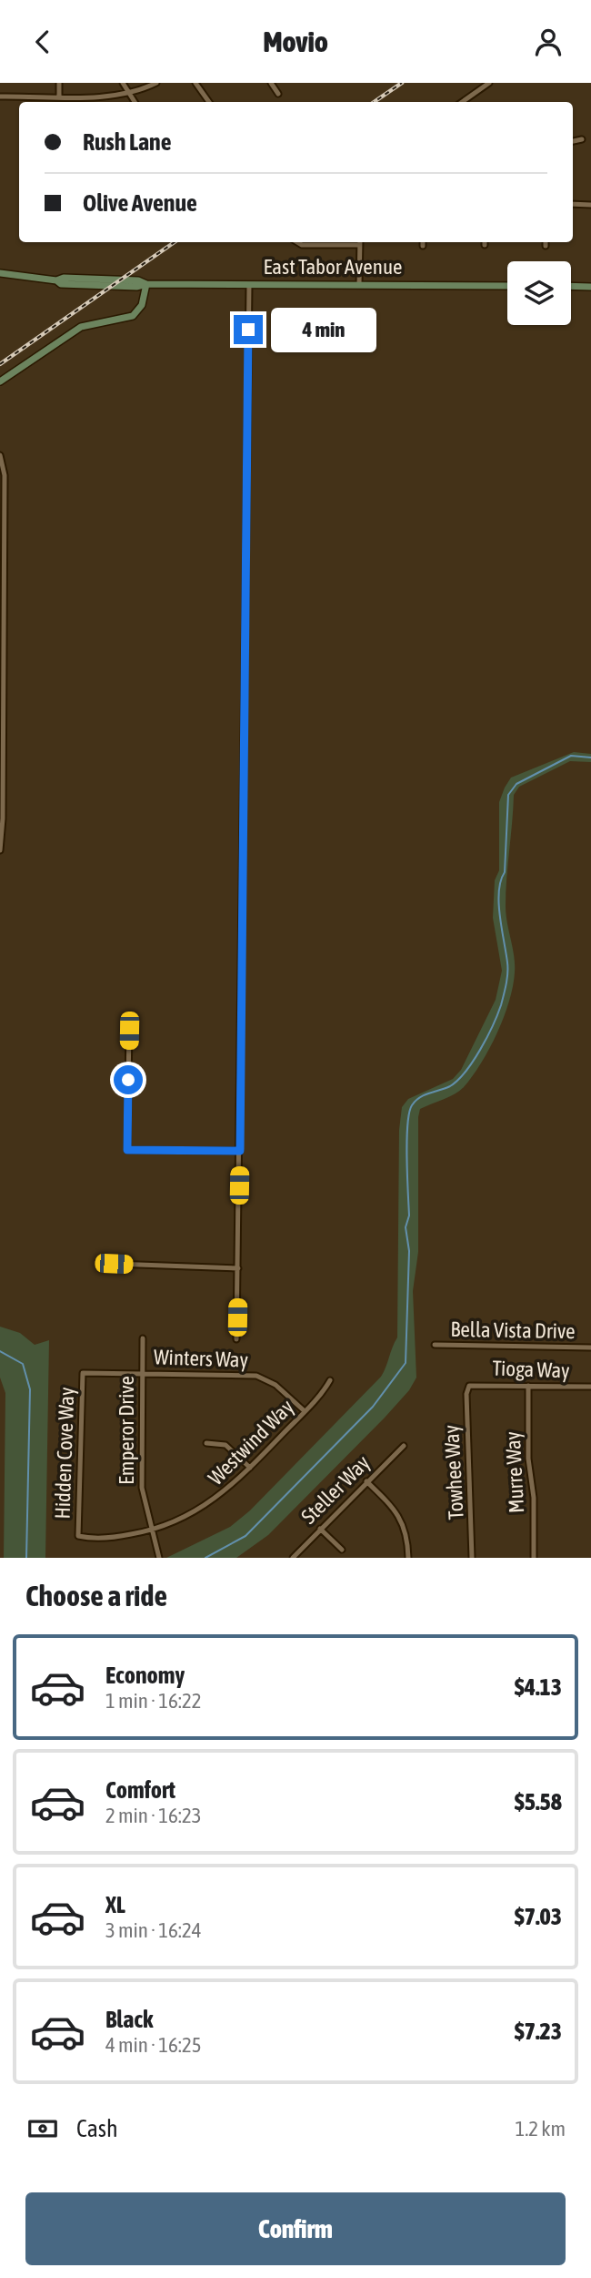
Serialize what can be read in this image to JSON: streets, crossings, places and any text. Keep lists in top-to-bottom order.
{
  "streets": {
    "main road": ["East Tabor Avenue"],
    "street": [
      "Bella Vista Drive",
      "Winters Way",
      "Tioga Way",
      "Emperor Drive",
      "Westwind Way",
      "Hidden Cove Way",
      "Towhee Way",
      "Murre Way",
      "Steller Way"
    ]
  },
  "crossings": [
    ["Winters Way", "Emperor Drive"],
    ["Winters Way", "Westwind Way"],
    ["Winters Way", "Hidden Cove Way"],
    ["Tioga Way", "Towhee Way"],
    ["Tioga Way", "Murre Way"],
    ["Emperor Drive", "Westwind Way"],
    ["Emperor Drive", "Hidden Cove Way"],
    ["Westwind Way", "Hidden Cove Way"]
  ],
  "page": {
    "header": "Movio",
    "banner": ["Rush Lane", "Olive Avenue"],
    "bubble": "4 min",
    "heading": "Choose a ride",
    "list": [
      {
        "name": "Economy",
        "note": "1 min · 16:22",
        "value": "$4.13"
      },
      {
        "name": "Comfort",
        "note": "2 min · 16:23",
        "value": "$5.58"
      },
      {
        "name": "XL",
        "note": "3 min · 16:24",
        "value": "$7.03"
      },
      {
        "name": "Black",
        "note": "4 min · 16:25",
        "value": "$7.23"
      }
    ],
    "pay": ["Cash", "1.2 km"],
    "buttons": "Confirm"
  }
}
